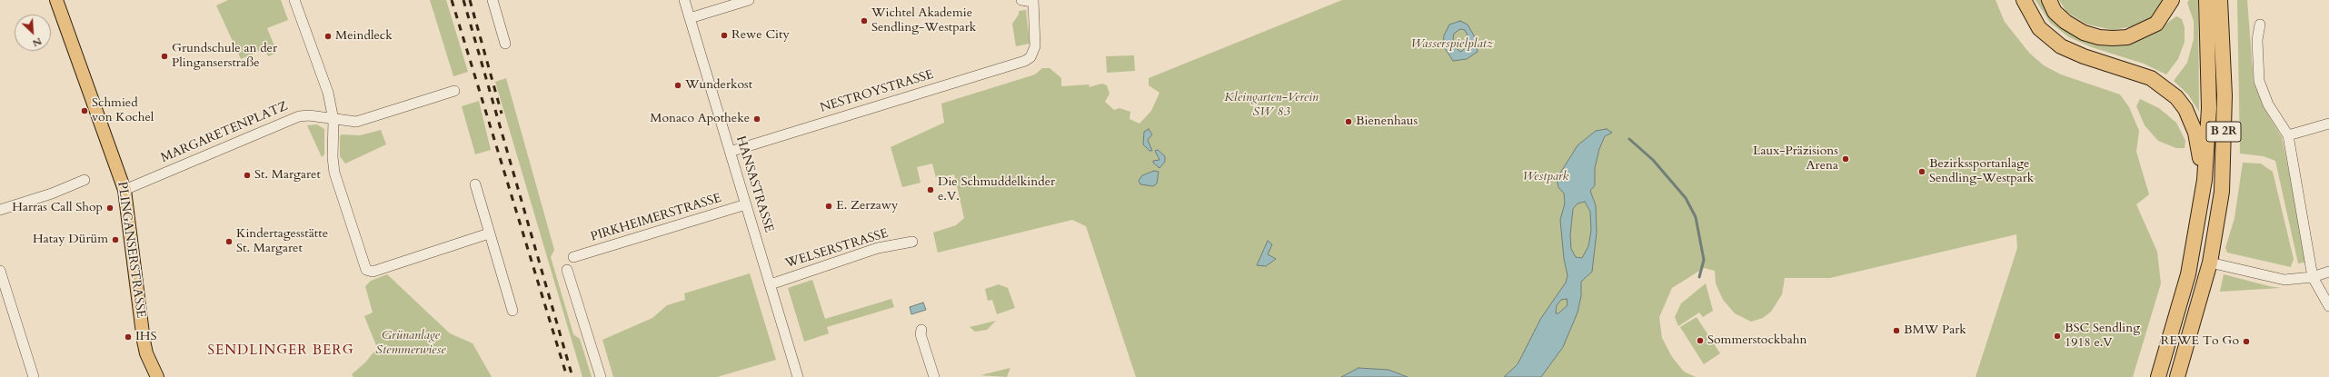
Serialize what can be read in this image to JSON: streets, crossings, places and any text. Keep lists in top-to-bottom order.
{
  "streets": {
    "highway": ["B 2R"],
    "main road": ["PLINGANSERSTRASSE"],
    "street": [
      "NESTROYSTRASSE",
      "MARGARETENPLATZ",
      "HANSASTRASSE",
      "PIRKHEIMERSTRASSE",
      "WELSERSTRASSE"
    ]
  },
  "crossings": [
    ["NESTROYSTRASSE", "HANSASTRASSE"],
    ["MARGARETENPLATZ", "PLINGANSERSTRASSE"],
    ["HANSASTRASSE", "PIRKHEIMERSTRASSE"],
    ["HANSASTRASSE", "WELSERSTRASSE"]
  ],
  "districts": ["SENDLINGER BERG"],
  "parks": [
    "Wasserspielplatz",
    "Kleingarten-Verein SW 83",
    "Westpark",
    "Grünanlage Stemmerwiese"
  ],
  "places": [
    "Wichtel Akademie Sendling-Westpark",
    "Rewe City",
    "Meindleck",
    "Grundschule an der Plinganserstraße",
    "Wunderkost",
    "Schmied von Kochel",
    "Monaco Apotheke",
    "Bienenhaus",
    "Laux-Präzisions Arena",
    "Bezirkssportanlage Sendling-Westpark",
    "St. Margaret",
    "Die Schmuddelkinder e.V.",
    "E. Zerzawy",
    "Harras Call Shop",
    "Hatay Dürüm",
    "Kindertagesstätte St. Margaret",
    "BMW Park",
    "BSC Sendling 1918 e.V",
    "IHS",
    "Sommerstockbahn",
    "REWE To Go"
  ],
  "north": "bottom right"
}
